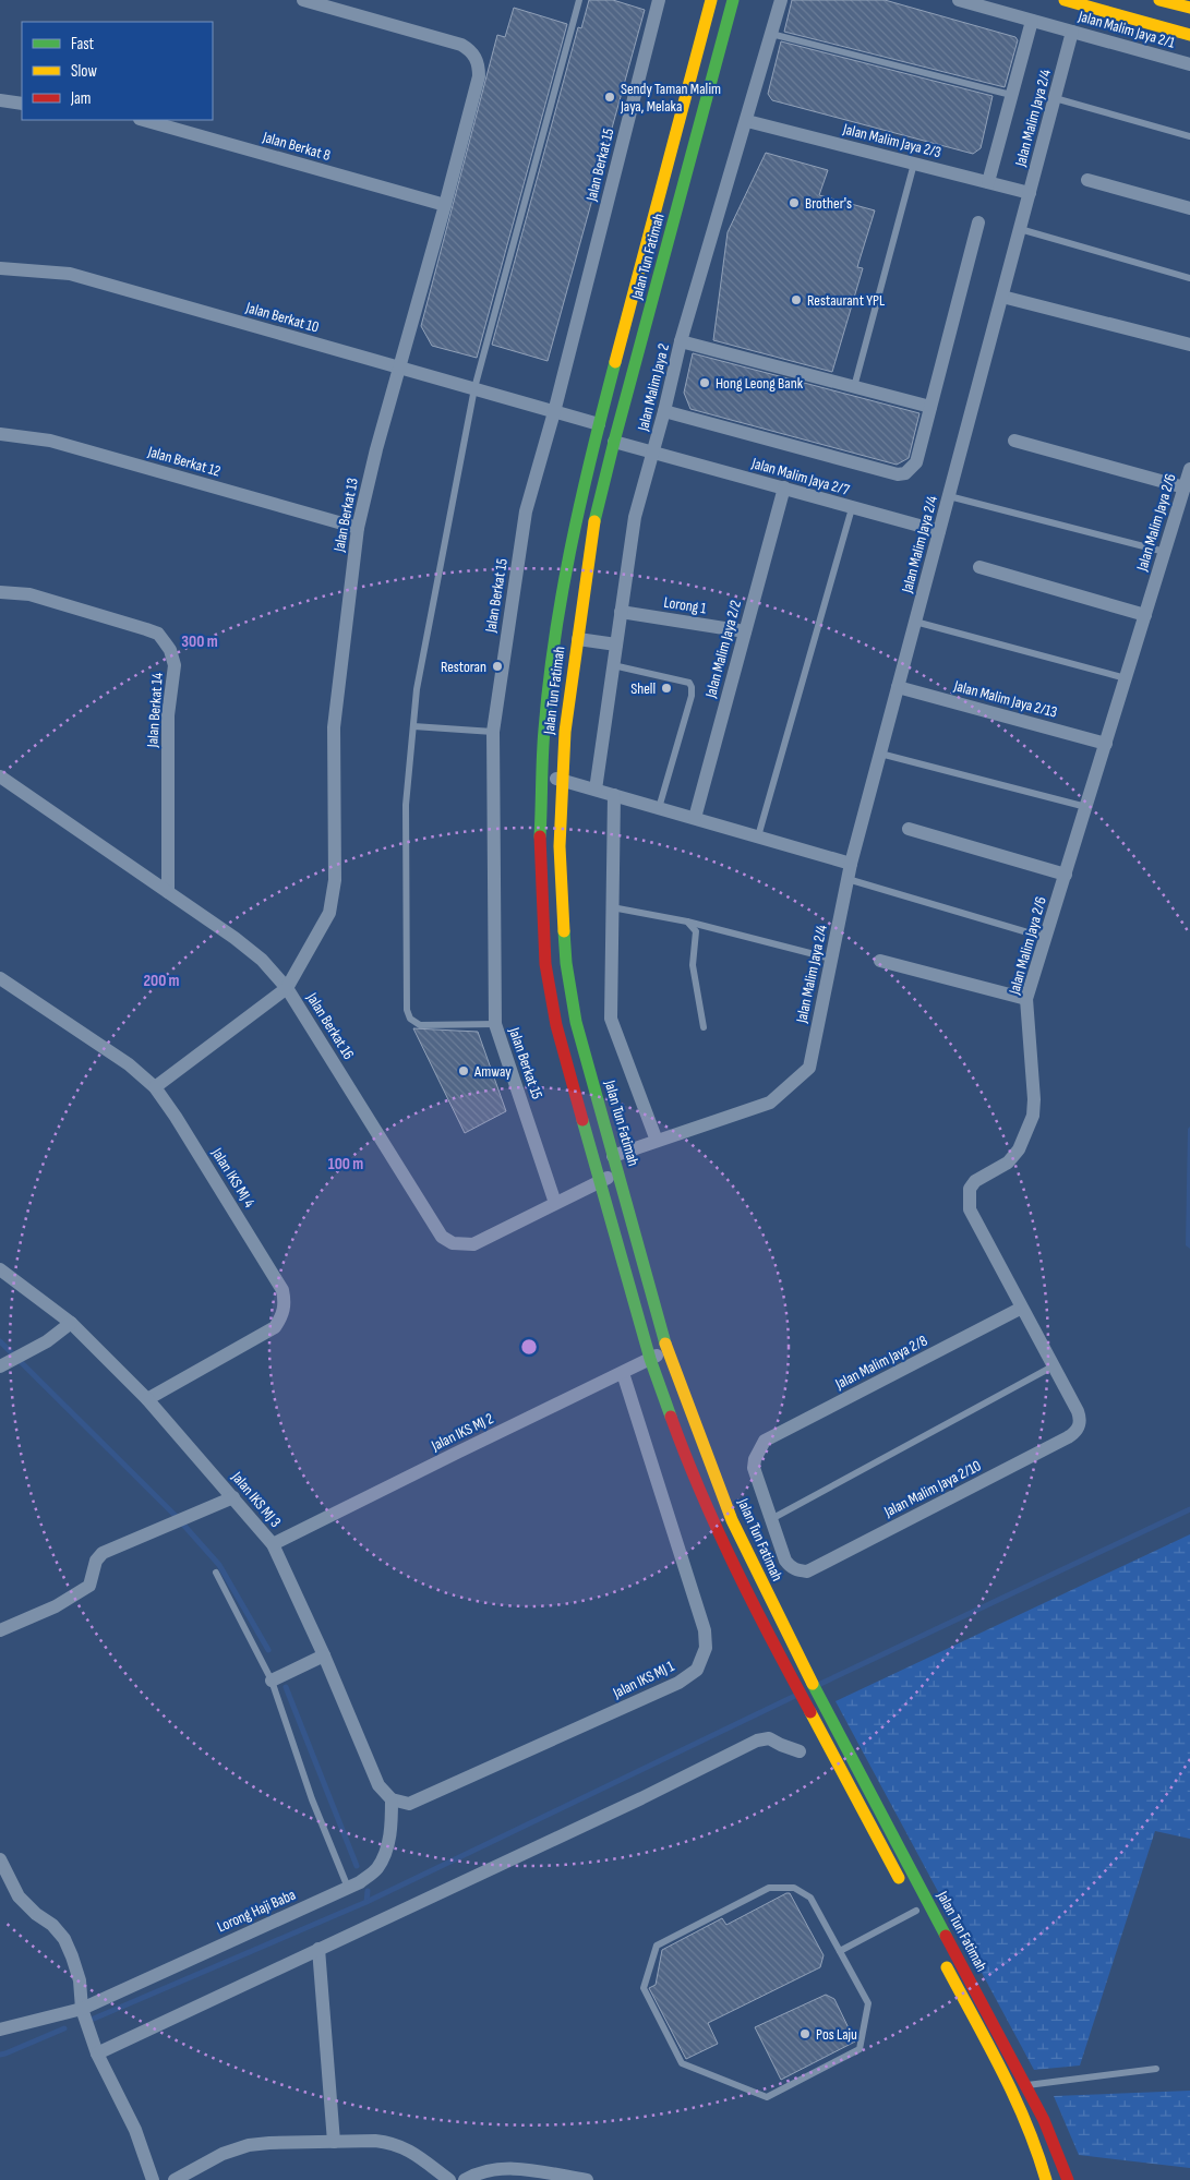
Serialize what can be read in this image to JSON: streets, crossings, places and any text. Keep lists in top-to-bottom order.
{
  "streets": {
    "main road": ["Jalan Tun Fatimah"],
    "street": [
      "Jalan Malim Jaya 2/1",
      "Jalan Malim Jaya 2/4",
      "Jalan Malim Jaya 2/3",
      "Jalan Berkat 8",
      "Jalan Berkat 15",
      "Jalan Berkat 10",
      "Jalan Malim Jaya 2",
      "Jalan Berkat 12",
      "Jalan Malim Jaya 2/7",
      "Jalan Berkat 13",
      "Jalan Malim Jaya 2/6",
      "Lorong 1",
      "Jalan Malim Jaya 2/2",
      "Jalan Malim Jaya 2/13",
      "Jalan Berkat 14",
      "Jalan Berkat 16",
      "Jalan IKS MJ 4",
      "Jalan Malim Jaya 2/8",
      "Jalan IKS MJ 2",
      "Jalan Malim Jaya 2/10",
      "Jalan IKS MJ 3",
      "Jalan IKS MJ 1",
      "Lorong Haji Baba"
    ]
  },
  "crossings": [
    ["Jalan Malim Jaya 2/1", "Jalan Malim Jaya 2/4"],
    ["Jalan Malim Jaya 2/4", "Jalan Malim Jaya 2/3"],
    ["Jalan Malim Jaya 2/4", "Jalan Malim Jaya 2/7"],
    ["Jalan Malim Jaya 2/4", "Jalan Malim Jaya 2/13"],
    ["Jalan Malim Jaya 2/3", "Jalan Malim Jaya 2"],
    ["Jalan Berkat 8", "Jalan Berkat 13"],
    ["Jalan Berkat 15", "Jalan Berkat 10"],
    ["Jalan Berkat 15", "Jalan Berkat 16"],
    ["Jalan Tun Fatimah", "Jalan Berkat 10"],
    ["Jalan Tun Fatimah", "Jalan Malim Jaya 2/7"],
    ["Jalan Tun Fatimah", "Jalan Berkat 16"],
    ["Jalan Tun Fatimah", "Jalan IKS MJ 2"],
    ["Jalan Berkat 10", "Jalan Berkat 13"],
    ["Jalan Malim Jaya 2", "Jalan Malim Jaya 2/7"],
    ["Jalan Malim Jaya 2", "Lorong 1"],
    ["Jalan Berkat 12", "Jalan Berkat 13"],
    ["Jalan Malim Jaya 2/7", "Jalan Malim Jaya 2/2"],
    ["Jalan Berkat 13", "Jalan Berkat 16"],
    ["Jalan Malim Jaya 2/6", "Jalan Malim Jaya 2/13"],
    ["Jalan Malim Jaya 2/6", "Jalan Malim Jaya 2/8"],
    ["Jalan Malim Jaya 2/6", "Jalan Malim Jaya 2/10"],
    ["Lorong 1", "Jalan Malim Jaya 2/2"],
    ["Jalan Berkat 14", "Jalan Berkat 16"],
    ["Jalan IKS MJ 4", "Jalan IKS MJ 3"],
    ["Jalan Malim Jaya 2/8", "Jalan Malim Jaya 2/10"],
    ["Jalan IKS MJ 2", "Jalan IKS MJ 3"],
    ["Jalan IKS MJ 2", "Jalan IKS MJ 1"],
    ["Jalan IKS MJ 3", "Jalan IKS MJ 1"],
    ["Jalan IKS MJ 3", "Lorong Haji Baba"],
    ["Jalan IKS MJ 1", "Lorong Haji Baba"]
  ],
  "places": [
    "Sendy Taman Malim Jaya, Melaka",
    "Brother's",
    "Restaurant YPL",
    "Hong Leong Bank",
    "Restoran",
    "Shell",
    "Amway",
    "Pos Laju"
  ],
  "legend": ["Fast", "Slow", "Jam"],
  "rings": ["300 m", "200 m", "100 m"]
}
